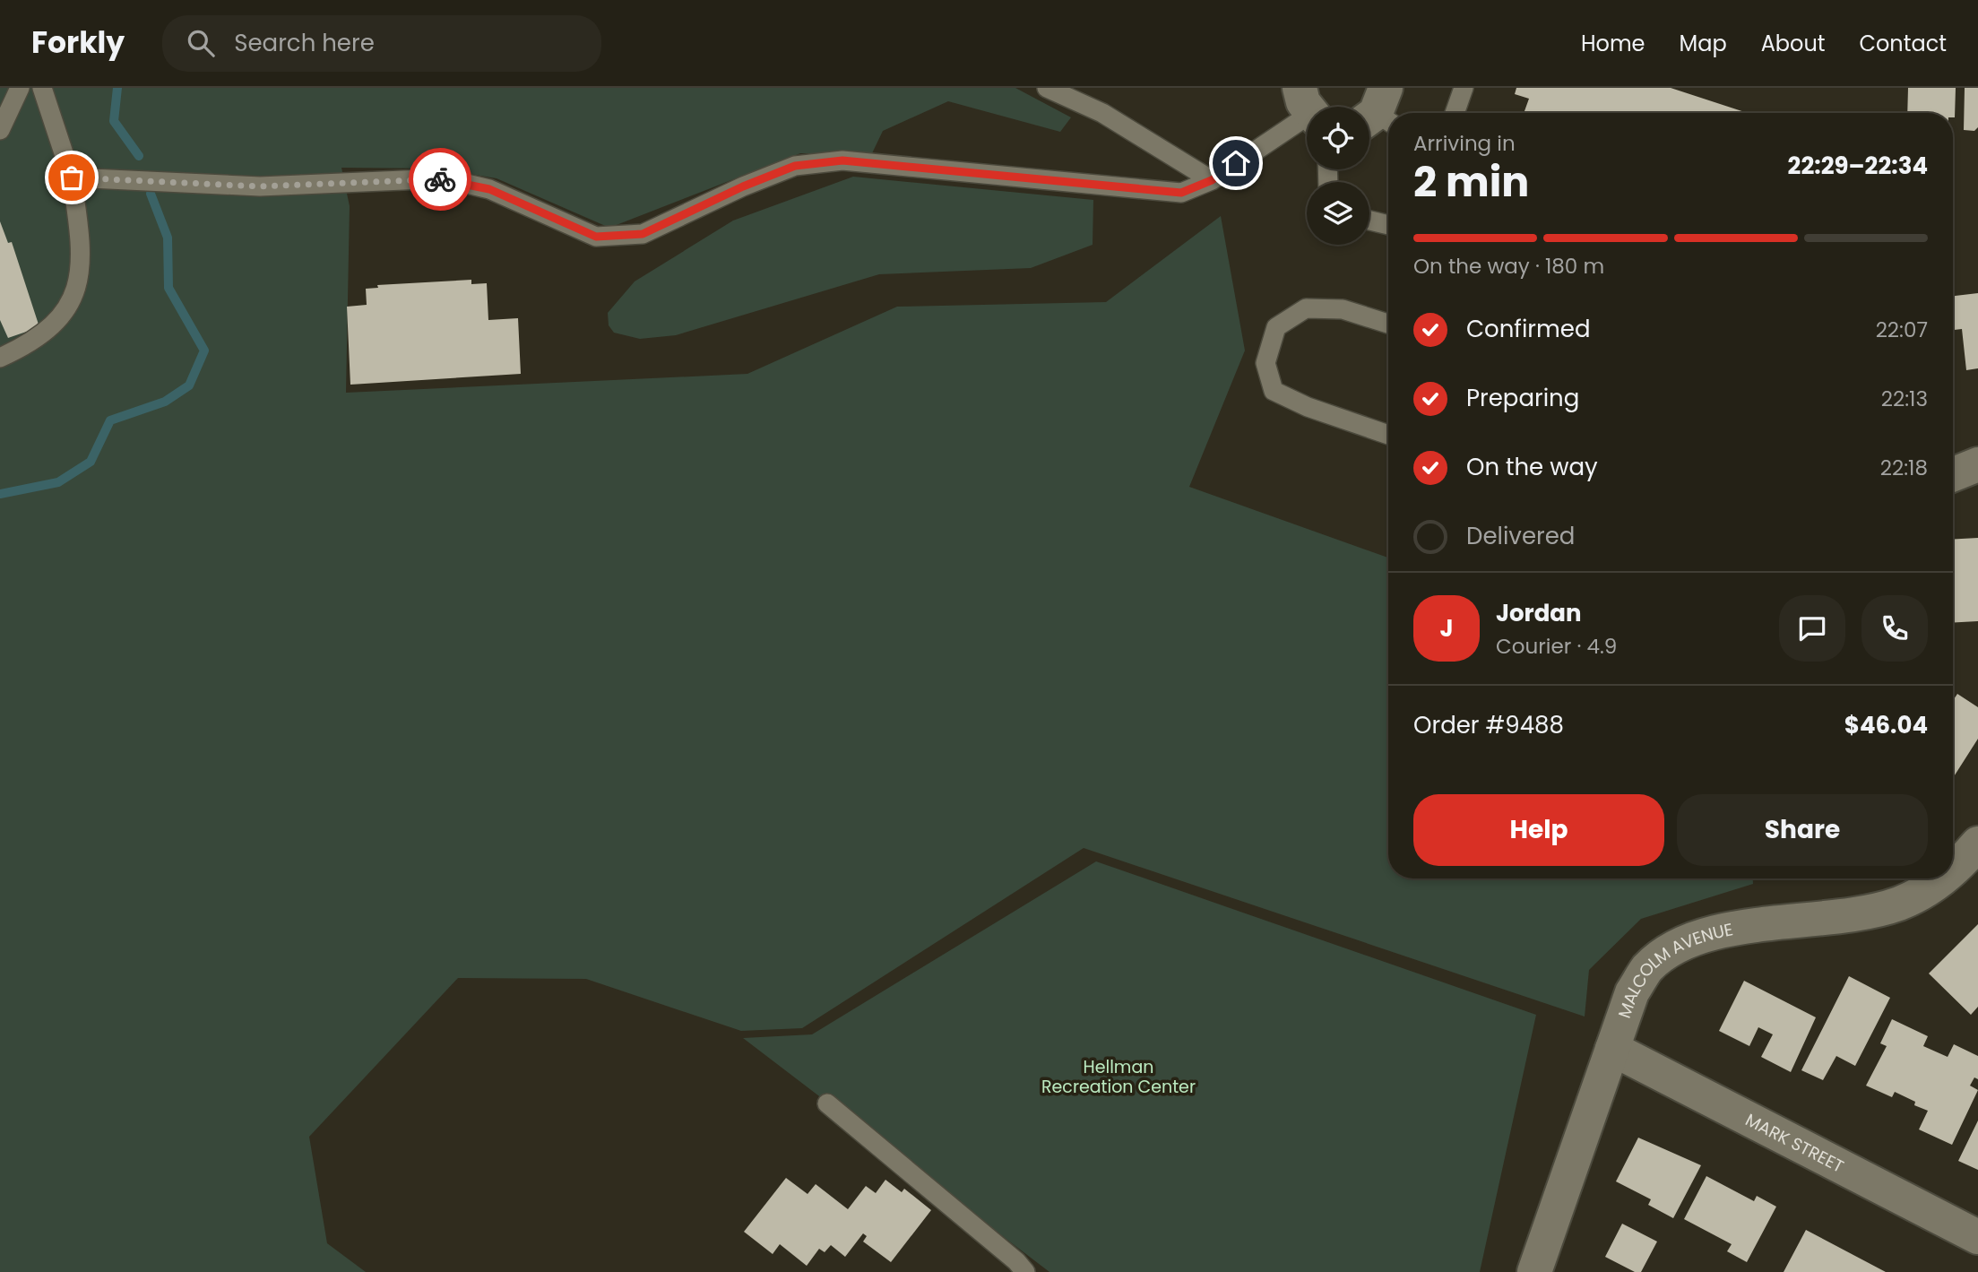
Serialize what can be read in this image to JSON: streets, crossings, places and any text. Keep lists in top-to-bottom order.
{
  "streets": {
    "street": ["MALCOLM AVENUE", "MARK STREET"]
  },
  "crossings": [
    ["MALCOLM AVENUE", "MARK STREET"]
  ],
  "parks": ["Hellman Recreation Center"],
  "page": {
    "header": "Forkly",
    "search": "Search here",
    "nav": [
      "Home",
      "Map",
      "About",
      "Contact"
    ],
    "heading": ["2 min", "Arriving in", "22:29–22:34"],
    "panel": [
      "Jordan",
      "Courier · 4.9",
      "Order #9488",
      "$46.04"
    ],
    "bar": "On the way · 180 m",
    "list": [
      ["Confirmed", "22:07"],
      ["Preparing", "22:13"],
      ["On the way", "22:18"],
      "Delivered"
    ],
    "round": "J",
    "buttons": ["Help", "Share"]
  }
}
